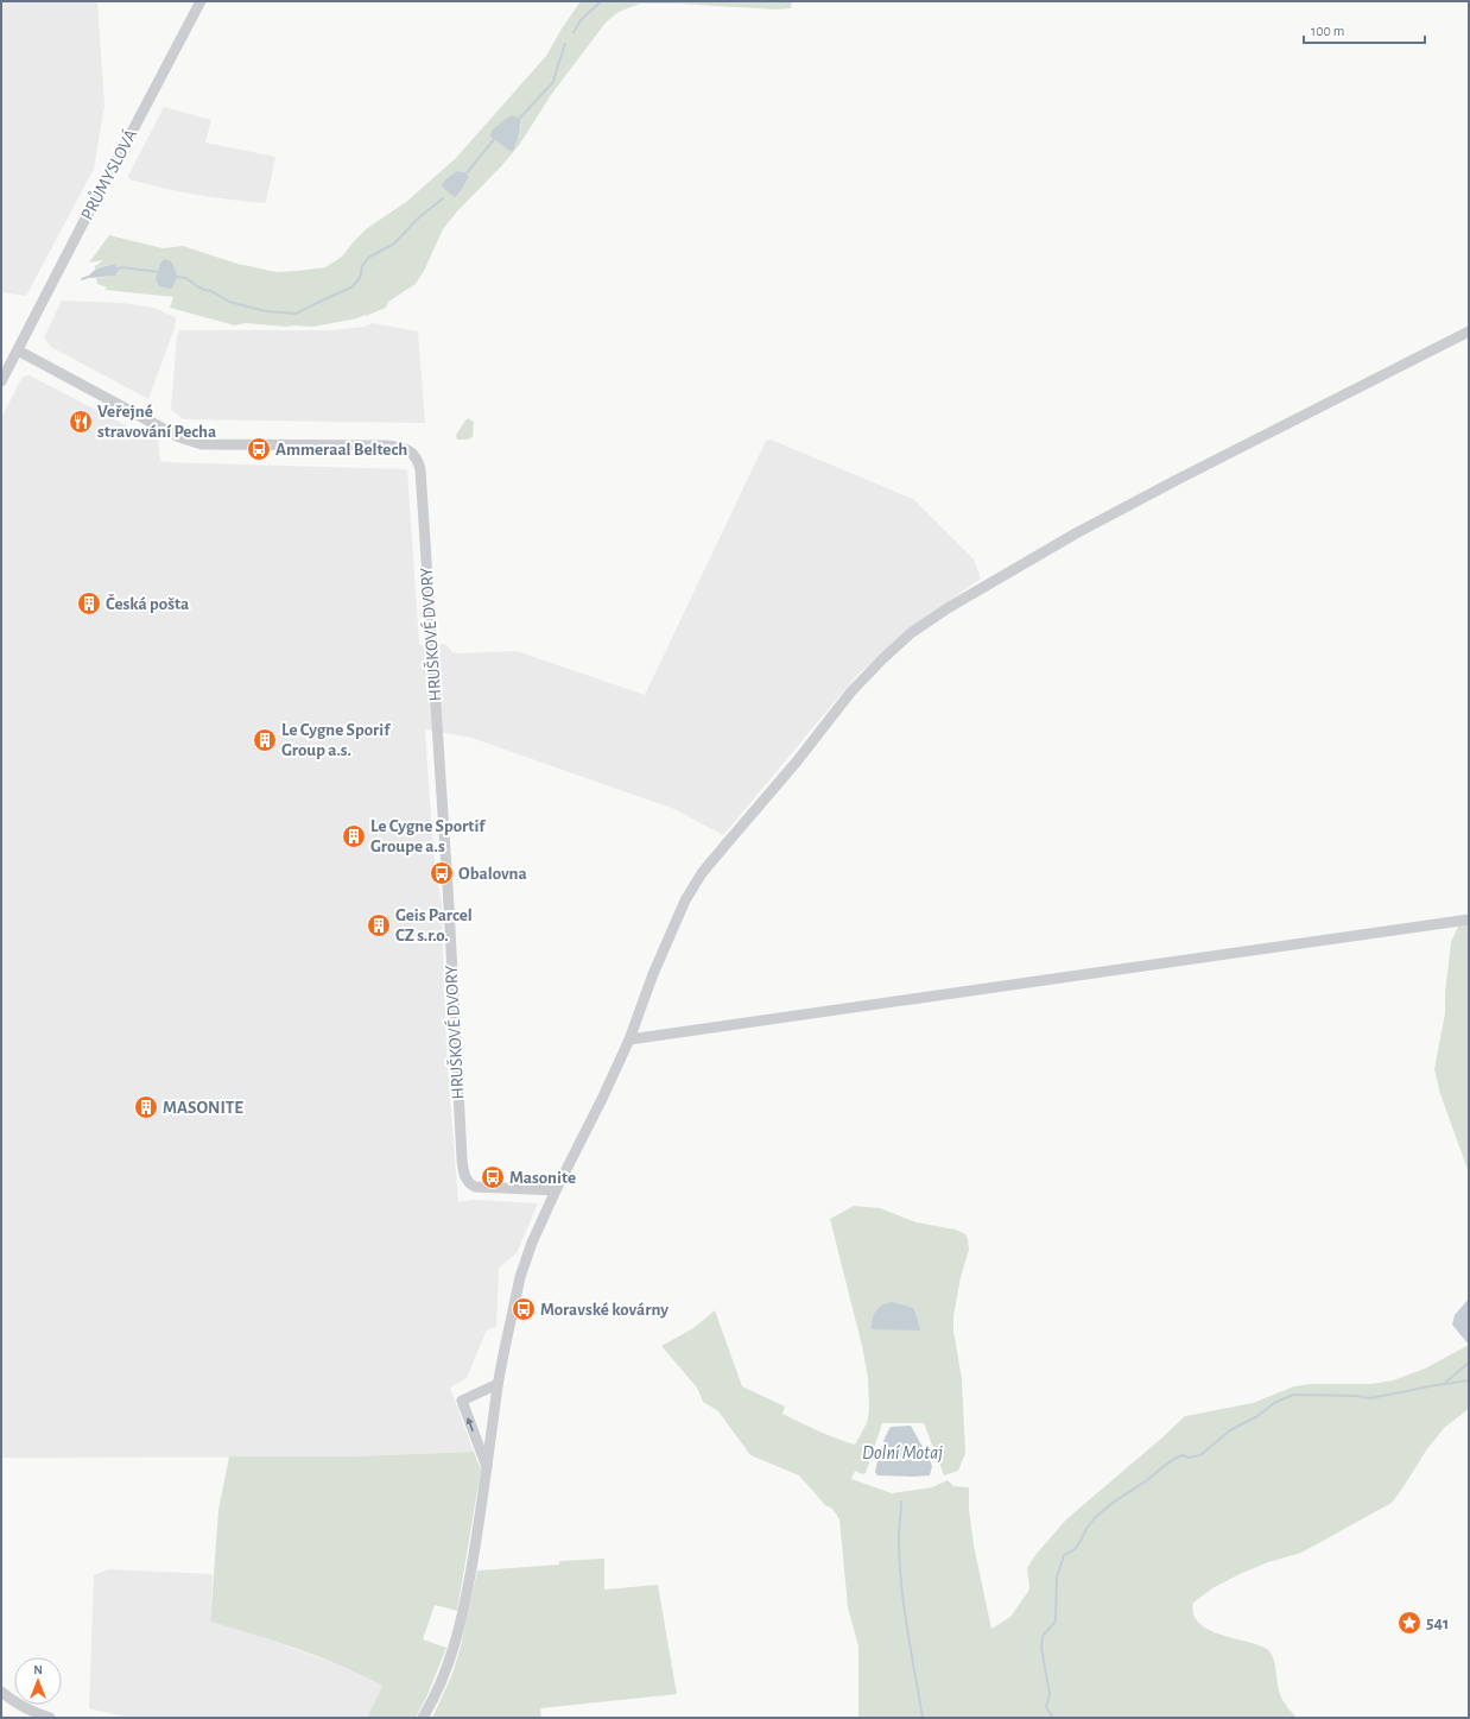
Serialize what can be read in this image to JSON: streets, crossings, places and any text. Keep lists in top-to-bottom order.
{
  "streets": {
    "street": ["PRŮMYSLOVÁ", "HRUŠKOVÉ DVORY"]
  },
  "crossings": [
    ["PRŮMYSLOVÁ", "HRUŠKOVÉ DVORY"]
  ],
  "water": ["Dolní Motaj"],
  "places": {
    "restaurant": ["Veřejné stravování Pecha"],
    "bus stop": [
      "Ammeraal Beltech",
      "Obalovna",
      "Masonite",
      "Moravské kovárny"
    ],
    "building": [
      "Česká pošta",
      "Le Cygne Sporif Group a.s.",
      "Le Cygne Sportif Groupe a.s",
      "Geis Parcel CZ s.r.o.",
      "MASONITE"
    ],
    "place": ["541"]
  },
  "scale_bar": "100 m",
  "north": "top"
}
